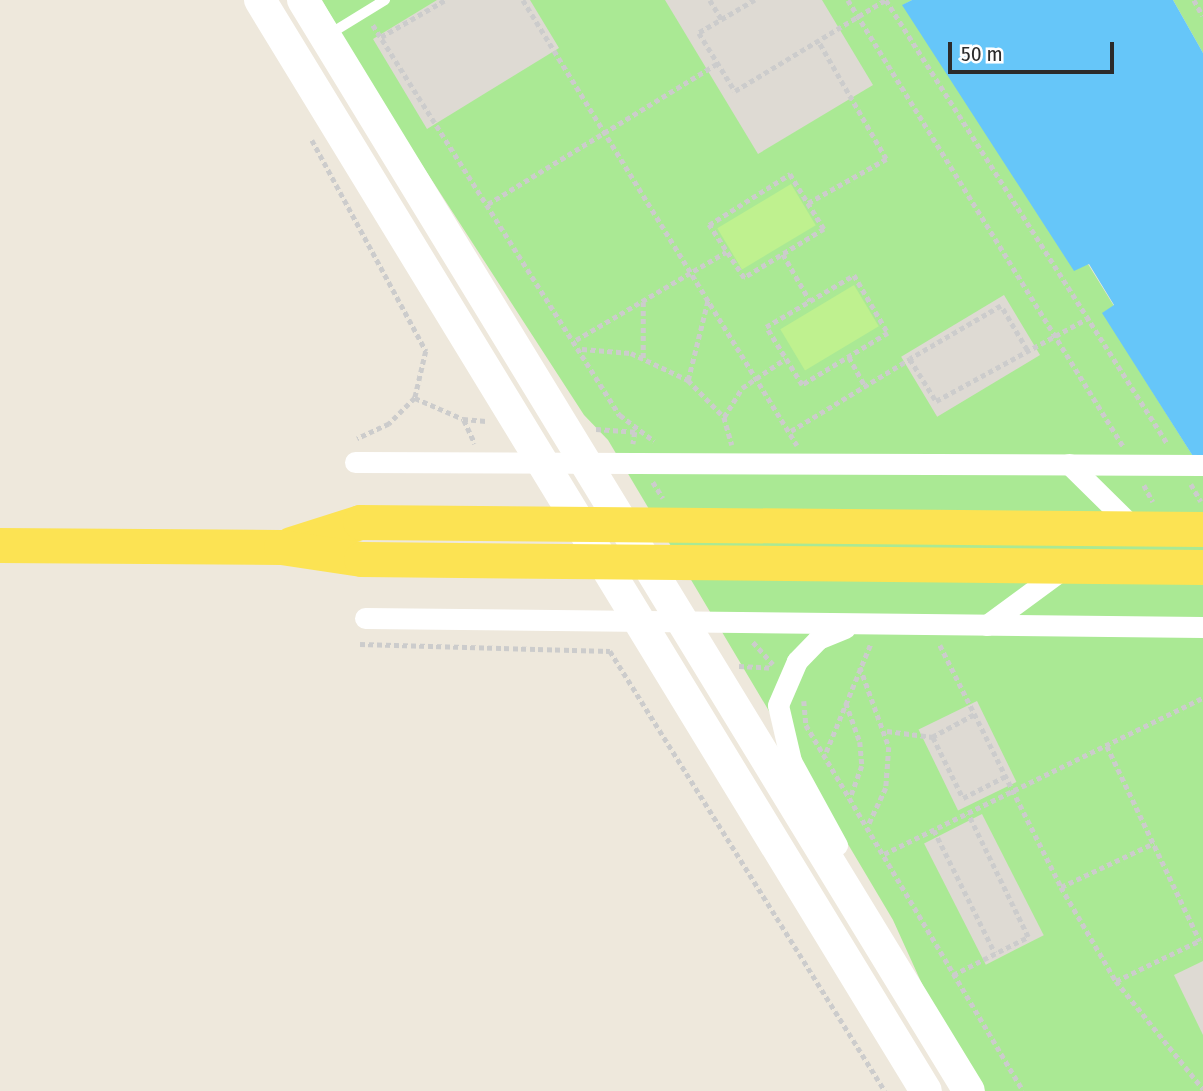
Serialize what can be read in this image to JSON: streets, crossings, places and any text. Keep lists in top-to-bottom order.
{
  "scale_bar": "50 m"
}
